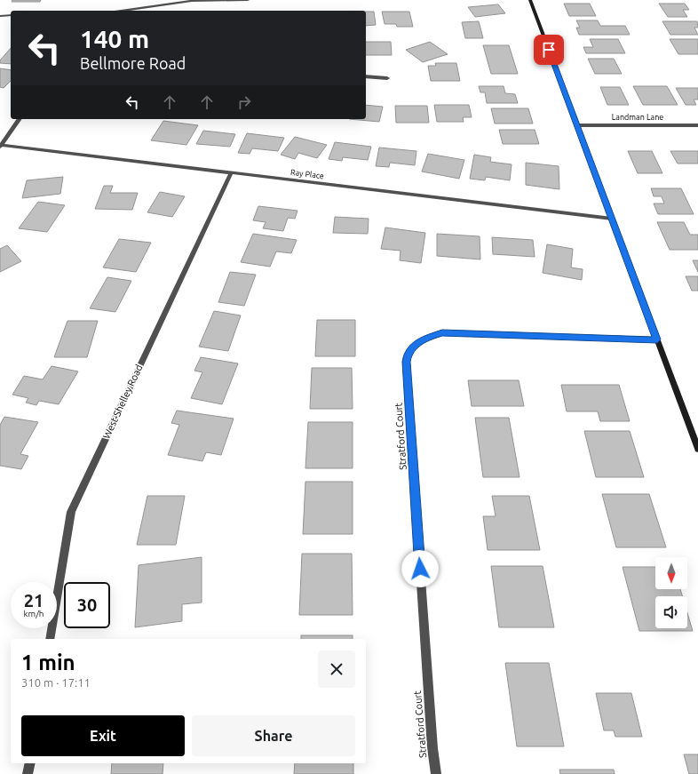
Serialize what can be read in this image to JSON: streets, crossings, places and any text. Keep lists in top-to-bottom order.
{
  "streets": {
    "street": [
      "Landman Lane",
      "Ray Place",
      "West Shelley Road",
      "Stratford Court"
    ]
  },
  "crossings": [
    ["Ray Place", "West Shelley Road"]
  ],
  "north": "bottom",
  "page": {
    "turn": ["140 m", "Bellmore Road"],
    "speed": "21 km/h",
    "limit": "30",
    "heading": ["1 min", "310 m · 17:11"],
    "buttons": ["Exit", "Share"]
  }
}
